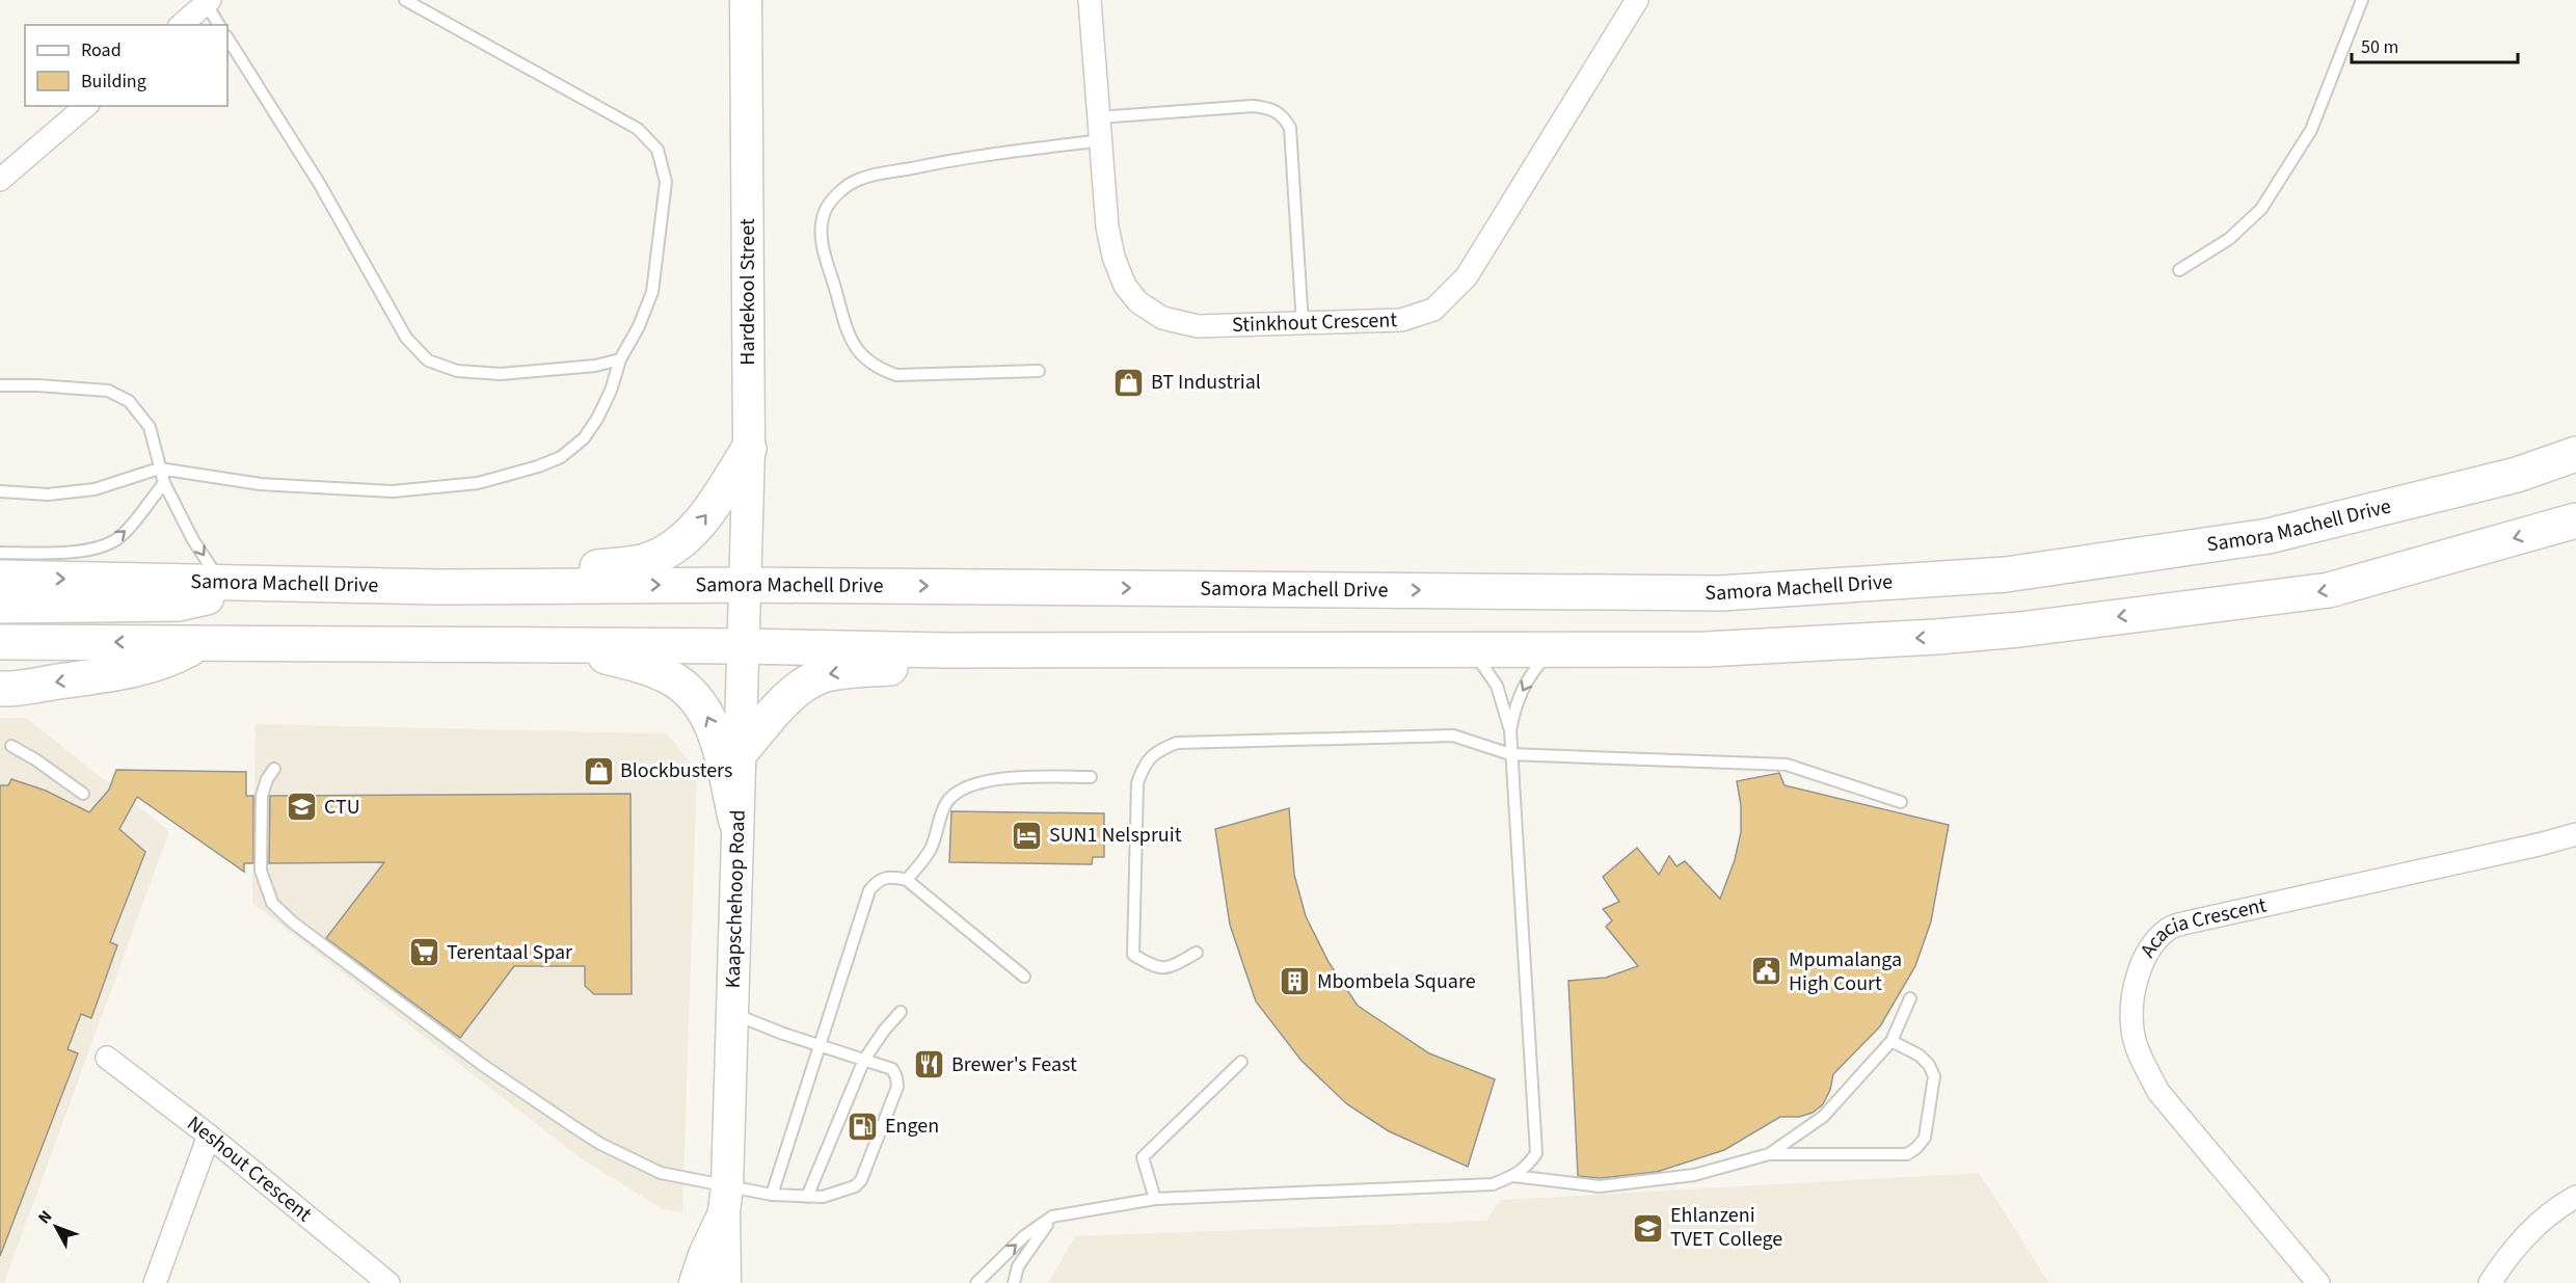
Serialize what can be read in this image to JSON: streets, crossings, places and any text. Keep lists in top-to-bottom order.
{
  "streets": {
    "main road": ["Hardekool Street", "Samora Machell Drive", "Kaapschehoop Road"],
    "street": ["Stinkhout Crescent", "Acacia Crescent", "Neshout Crescent"]
  },
  "crossings": [
    ["Hardekool Street", "Samora Machell Drive"],
    ["Hardekool Street", "Kaapschehoop Road"],
    ["Samora Machell Drive", "Kaapschehoop Road"]
  ],
  "places": {
    "shop": ["BT Industrial", "Blockbusters"],
    "school or university": ["CTU", "Ehlanzeni TVET College"],
    "hotel": ["SUN1 Nelspruit"],
    "supermarket": ["Terentaal Spar"],
    "public building": ["Mpumalanga High Court"],
    "building": ["Mbombela Square"],
    "restaurant": ["Brewer's Feast"],
    "fuel station": ["Engen"]
  },
  "legend": ["Road", "Building"],
  "scale_bar": "50 m",
  "north": "top left"
}
